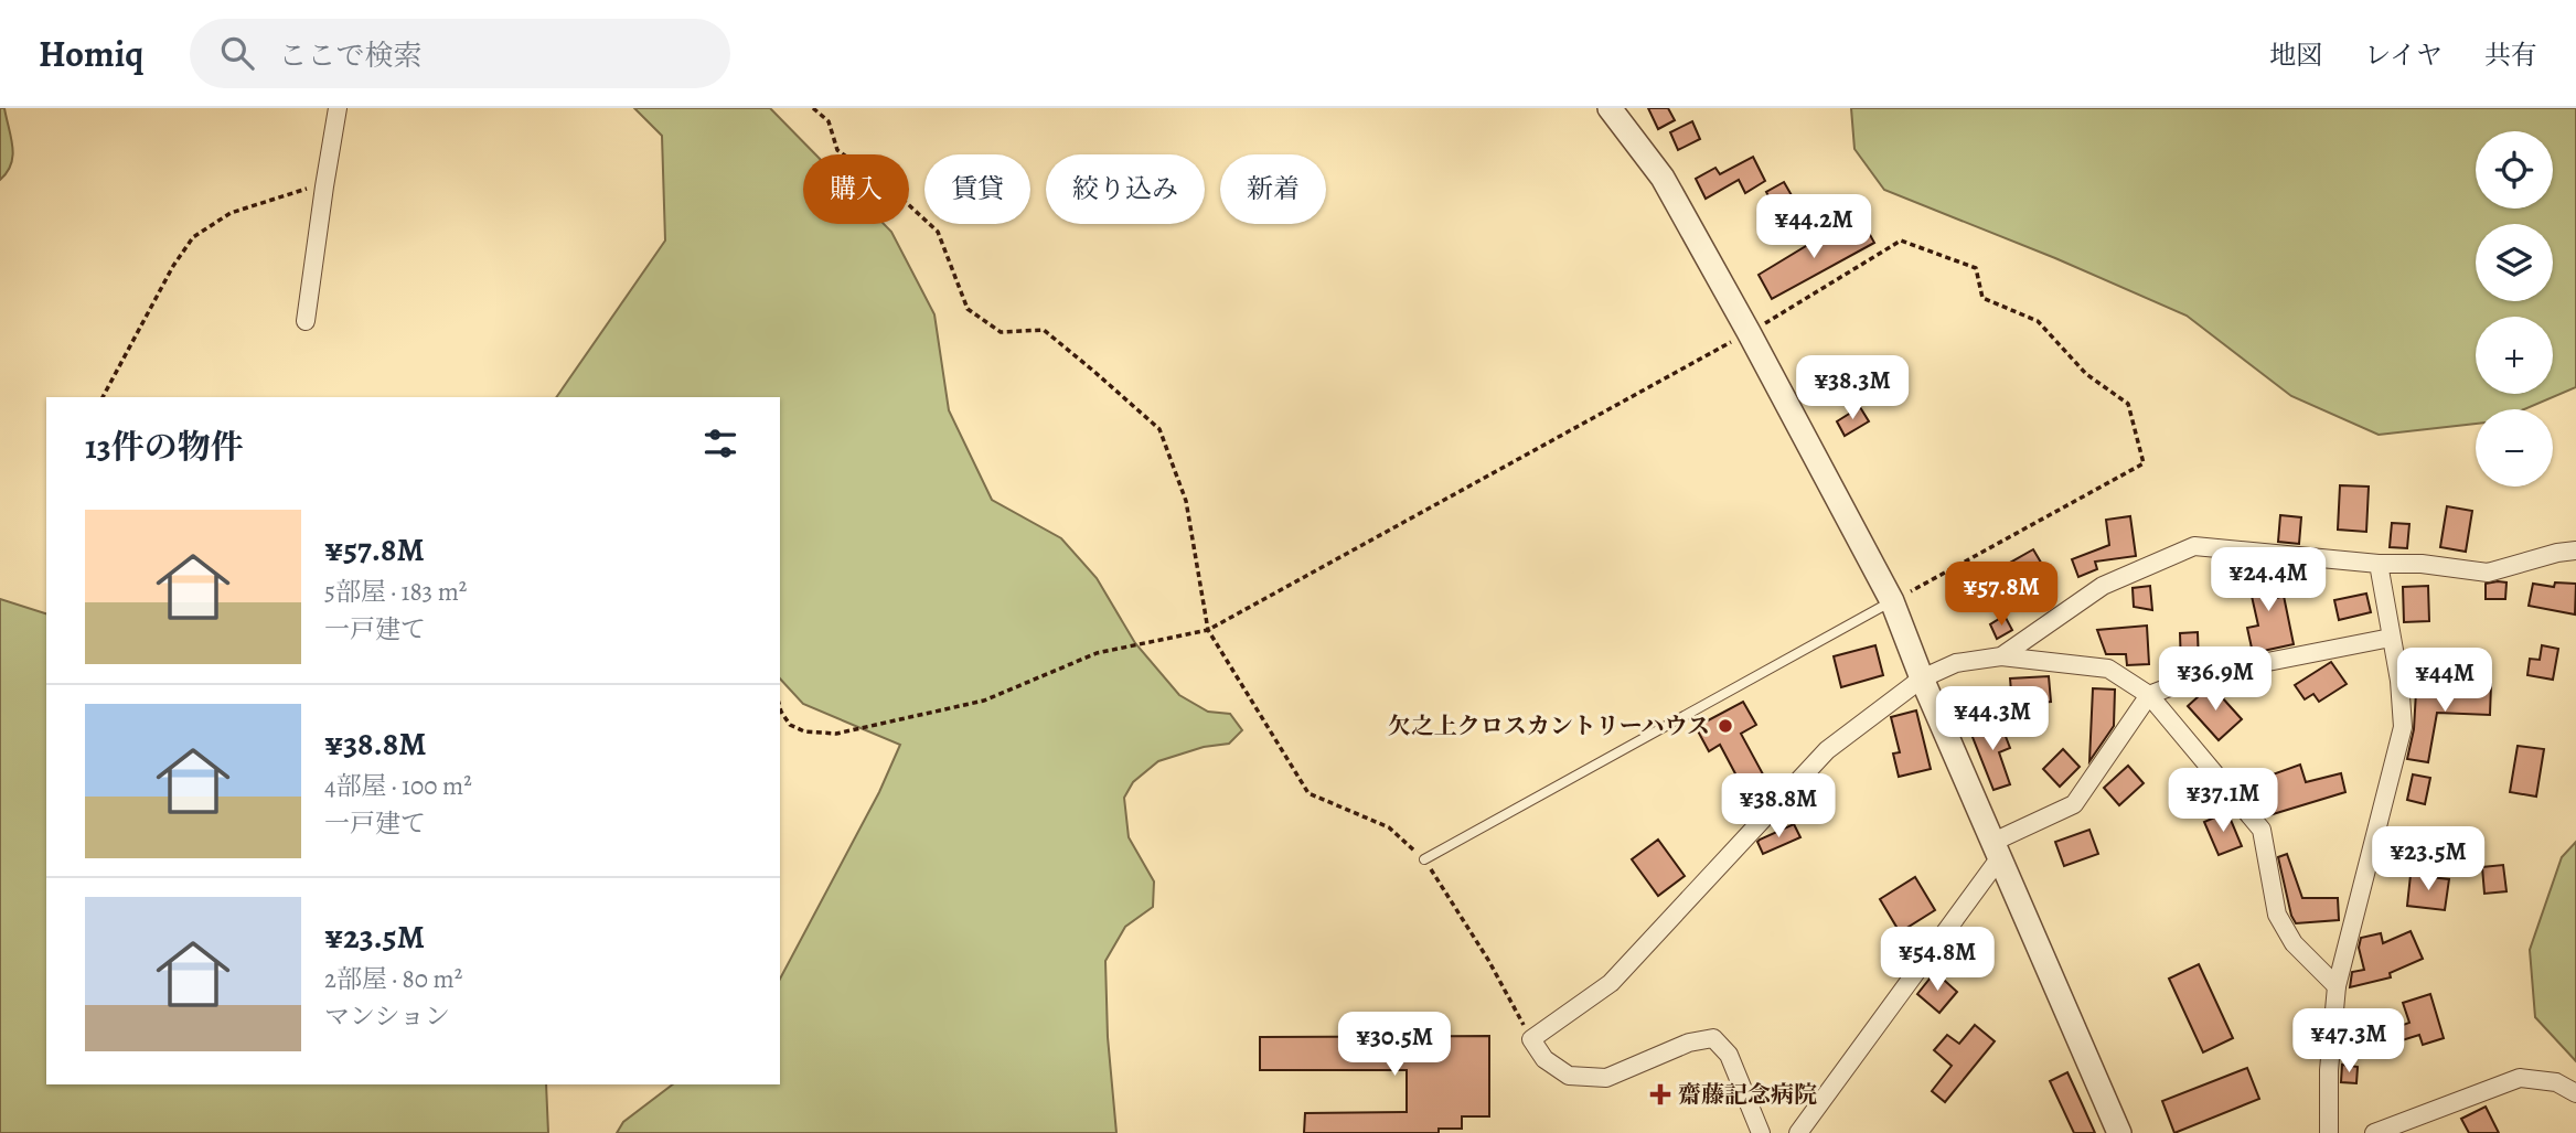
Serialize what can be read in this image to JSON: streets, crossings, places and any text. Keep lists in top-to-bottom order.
{
  "places": {
    "other": ["欠之上クロスカントリーハウス"],
    "health": ["齋藤記念病院"]
  },
  "page": {
    "header": "Homiq",
    "search": "ここで検索",
    "nav": ["地図", "レイヤ", "共有"],
    "map_buttons": ["+", "−"],
    "chip": [
      "購入",
      "賃貸",
      "絞り込み",
      "新着"
    ],
    "price": [
      "¥44.2M",
      "¥38.3M",
      "¥24.4M",
      "¥57.8M",
      "¥36.9M",
      "¥44M",
      "¥44.3M",
      "¥37.1M",
      "¥38.8M",
      "¥23.5M",
      "¥54.8M",
      "¥47.3M",
      "¥30.5M"
    ],
    "heading": "13件の物件",
    "list": [
      {
        "name": "¥57.8M",
        "note": "5部屋 · 183 m² · 一戸建て"
      },
      {
        "name": "¥38.8M",
        "note": "4部屋 · 100 m² · 一戸建て"
      },
      {
        "name": "¥23.5M",
        "note": "2部屋 · 80 m² · マンション"
      }
    ]
  }
}
